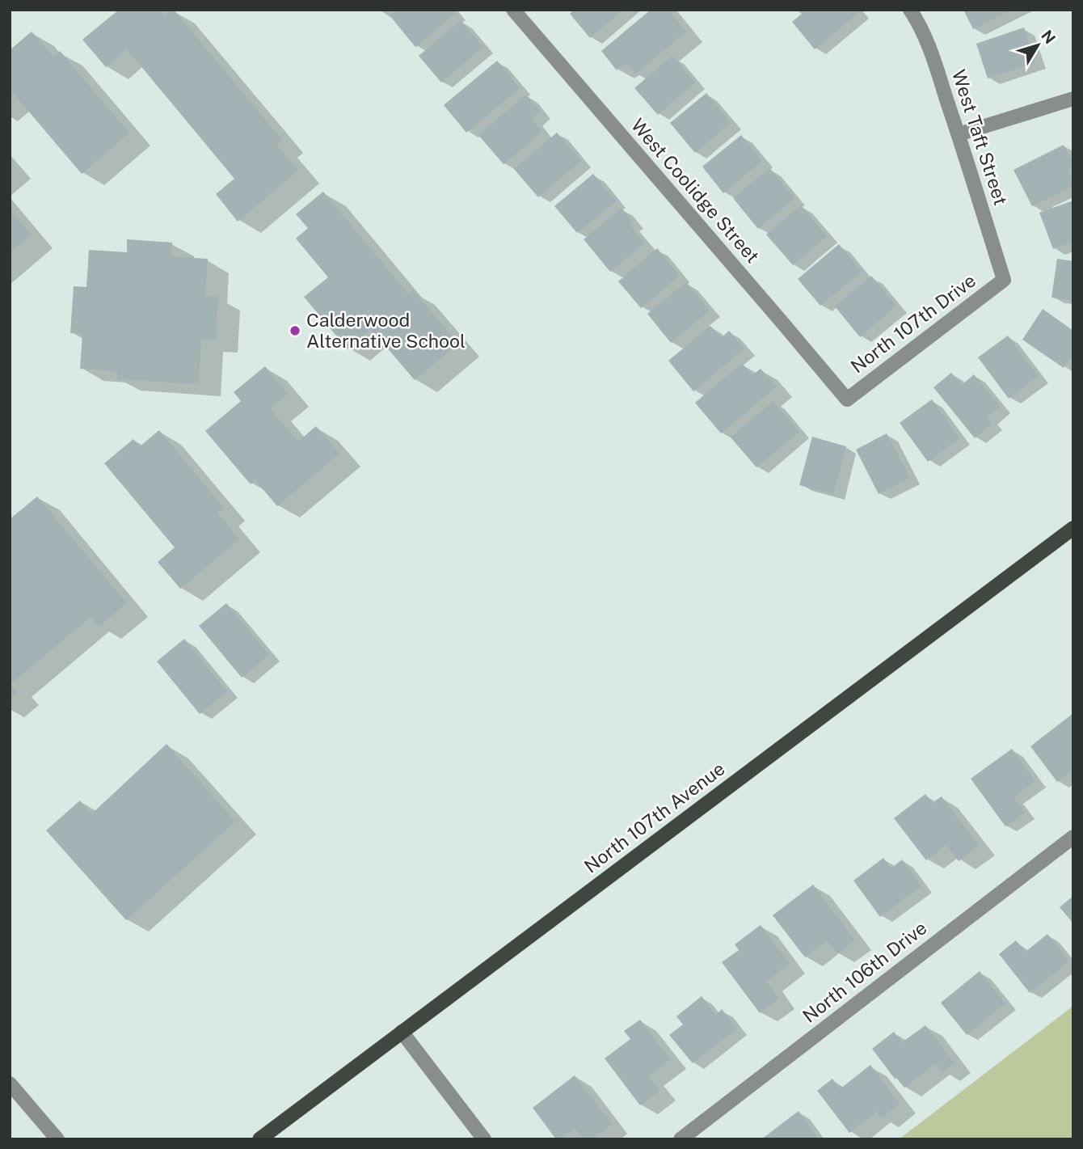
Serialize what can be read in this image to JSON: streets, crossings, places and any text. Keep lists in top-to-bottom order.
{
  "streets": {
    "main road": ["North 107th Avenue"],
    "street": [
      "West Taft Street",
      "West Coolidge Street",
      "North 107th Drive",
      "North 106th Drive"
    ]
  },
  "crossings": [
    ["West Taft Street", "North 107th Drive"],
    ["West Coolidge Street", "North 107th Drive"]
  ],
  "places": ["Calderwood Alternative School"],
  "north": "top right"
}
